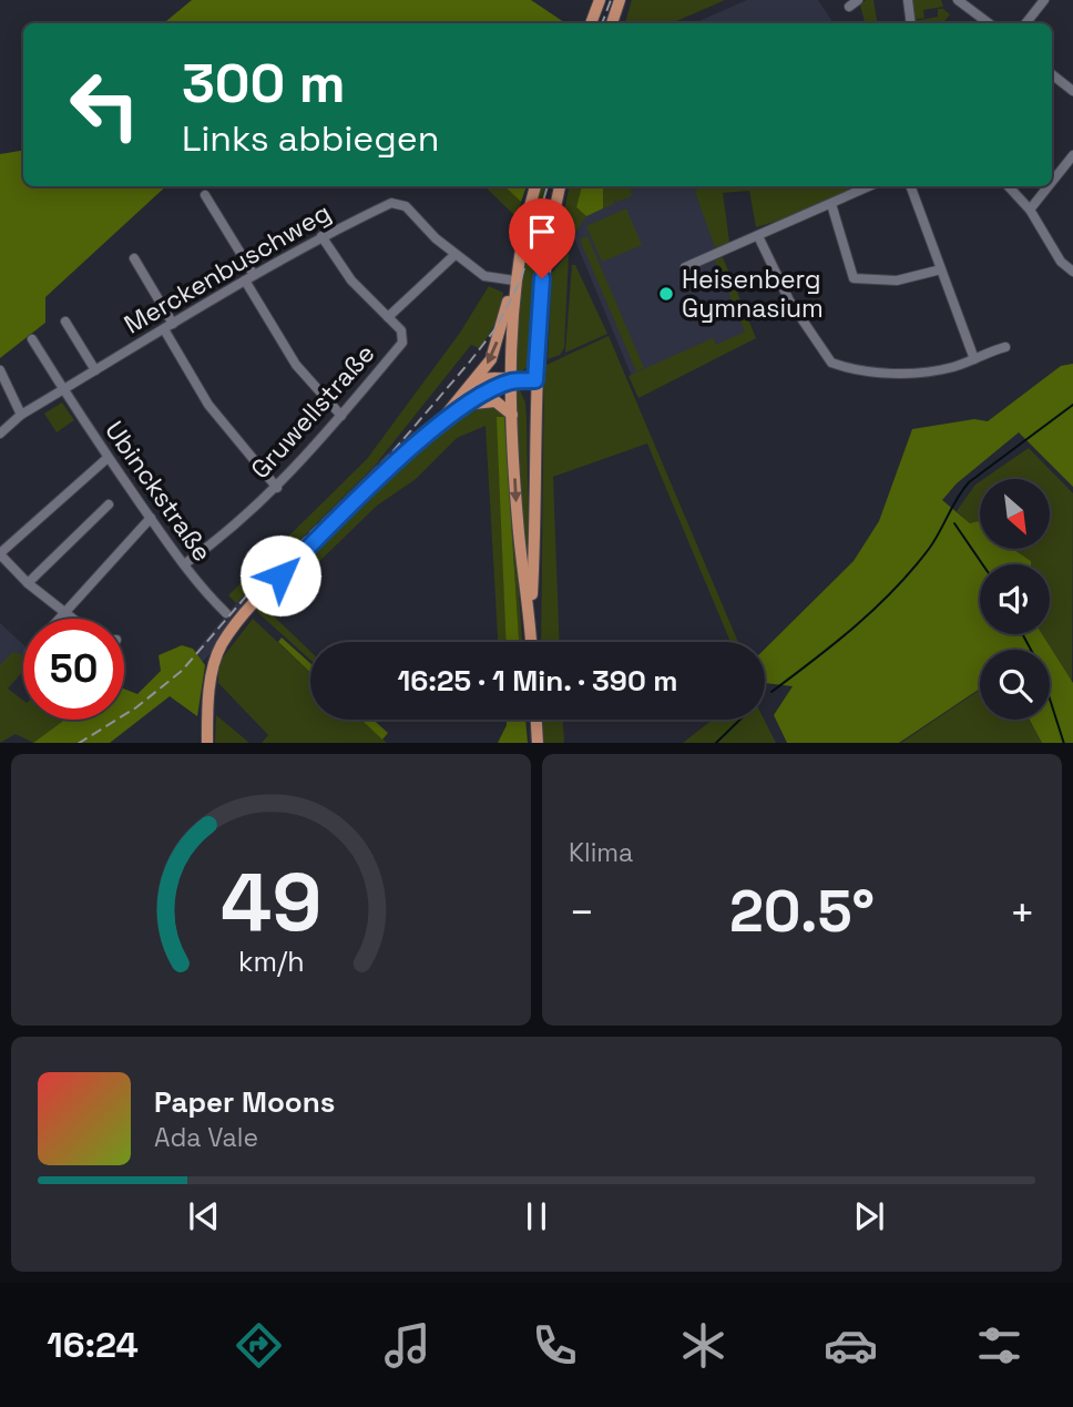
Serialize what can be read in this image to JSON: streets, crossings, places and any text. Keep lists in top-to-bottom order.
{
  "streets": {
    "street": ["Merckenbuschweg", "Gruwellstraße", "Ubinckstraße"]
  },
  "crossings": [
    ["Merckenbuschweg", "Gruwellstraße"],
    ["Merckenbuschweg", "Ubinckstraße"],
    ["Gruwellstraße", "Ubinckstraße"]
  ],
  "places": ["Heisenberg Gymnasium"],
  "north": "bottom right",
  "page": {
    "turn": ["300 m", "Links abbiegen"],
    "limit": "50",
    "trip": "16:25 · 1 Min. · 390 m",
    "tile": "Klima",
    "heat": ["−", "20.5°", "+"],
    "song": ["Paper Moons", "Ada Vale"],
    "tabs": "16:24",
    "gauge": ["49", "km/h"]
  }
}
